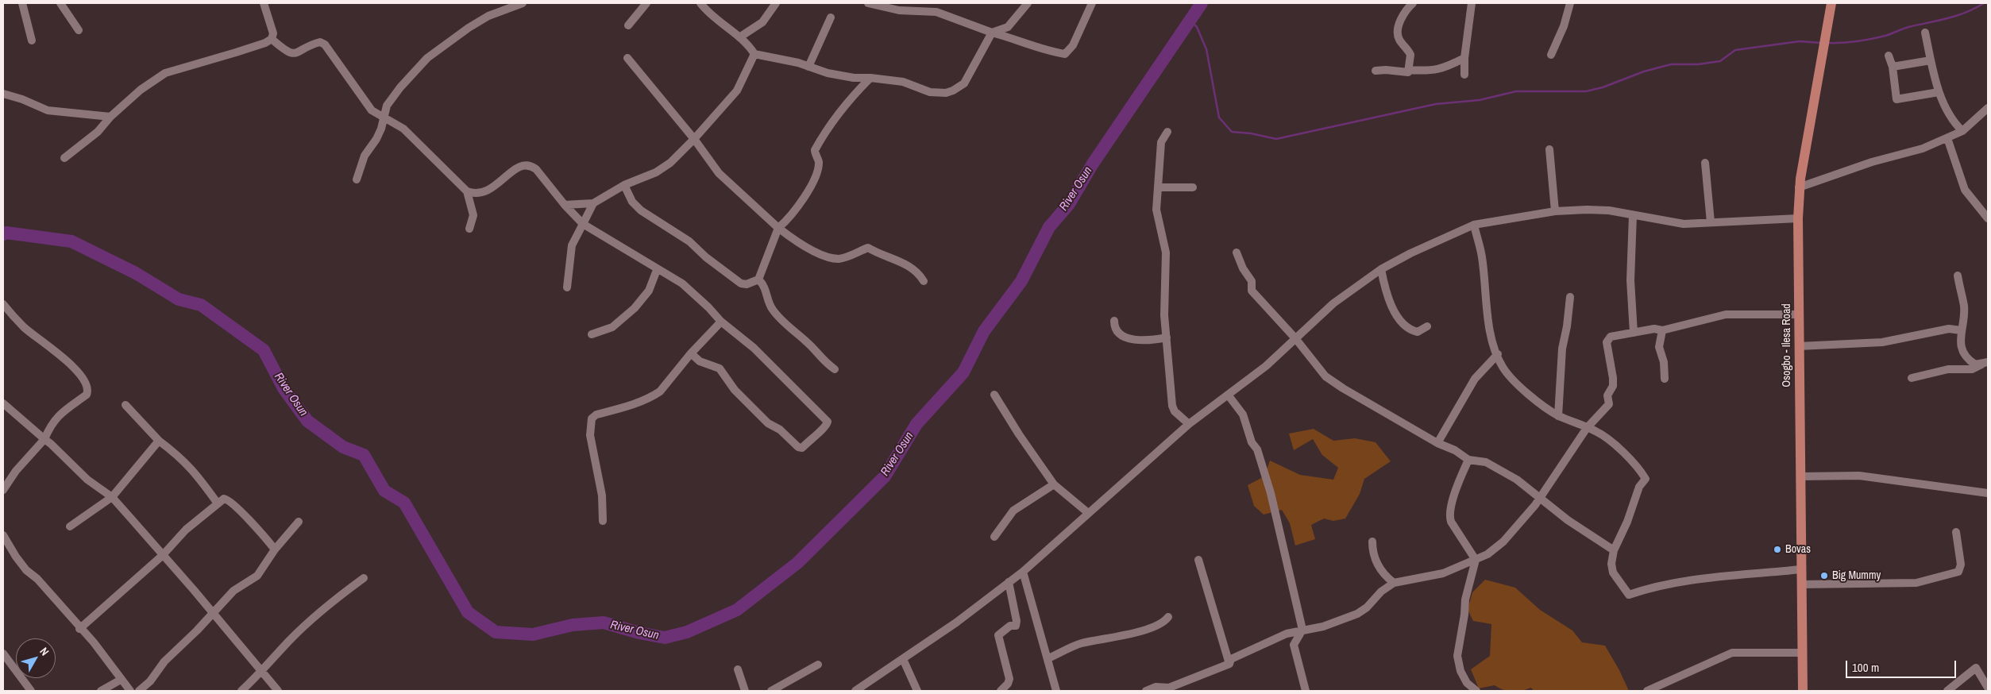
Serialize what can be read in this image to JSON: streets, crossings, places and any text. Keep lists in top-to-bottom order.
{
  "streets": {
    "main road": ["Osogbo - Ilesa Road"]
  },
  "water": ["River Osun"],
  "places": ["Bovas", "Big Mummy"],
  "scale_bar": "100 m",
  "north": "top right"
}
